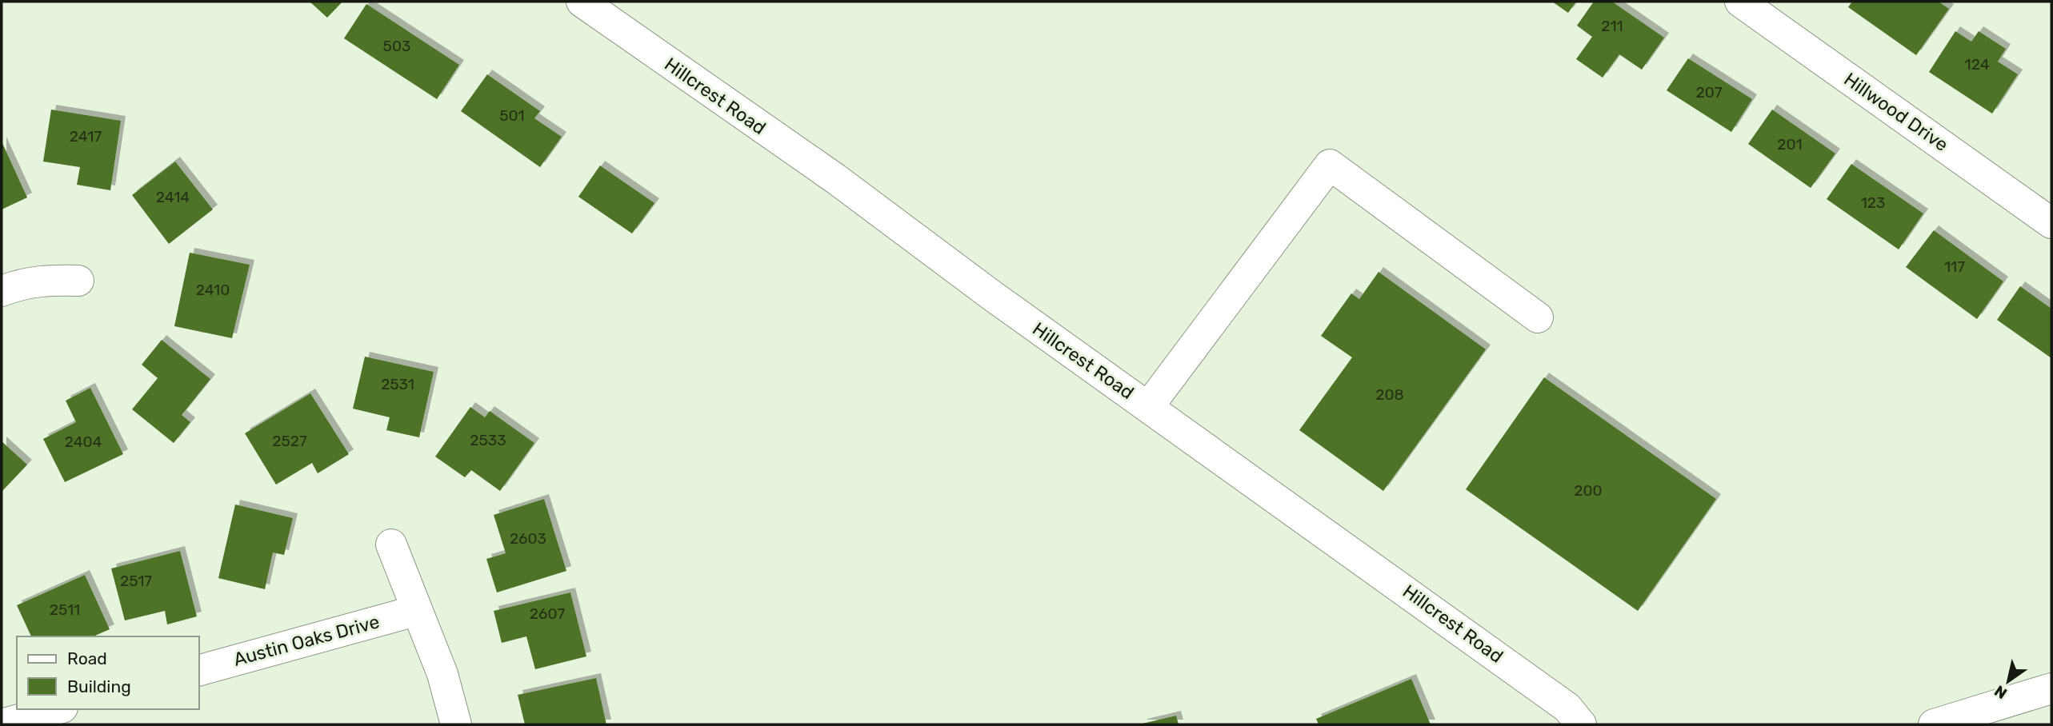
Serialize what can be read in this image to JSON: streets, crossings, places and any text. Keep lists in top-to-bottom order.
{
  "streets": {
    "street": ["Hillcrest Road", "Hillwood Drive", "Austin Oaks Drive"]
  },
  "house_numbers": [
    "211",
    "503",
    "124",
    "207",
    "501",
    "2417",
    "201",
    "2414",
    "123",
    "117",
    "2410",
    "2531",
    "208",
    "2533",
    "2527",
    "2404",
    "200",
    "2603",
    "2517",
    "2511",
    "2607"
  ],
  "legend": ["Road", "Building"],
  "north": "bottom left"
}
